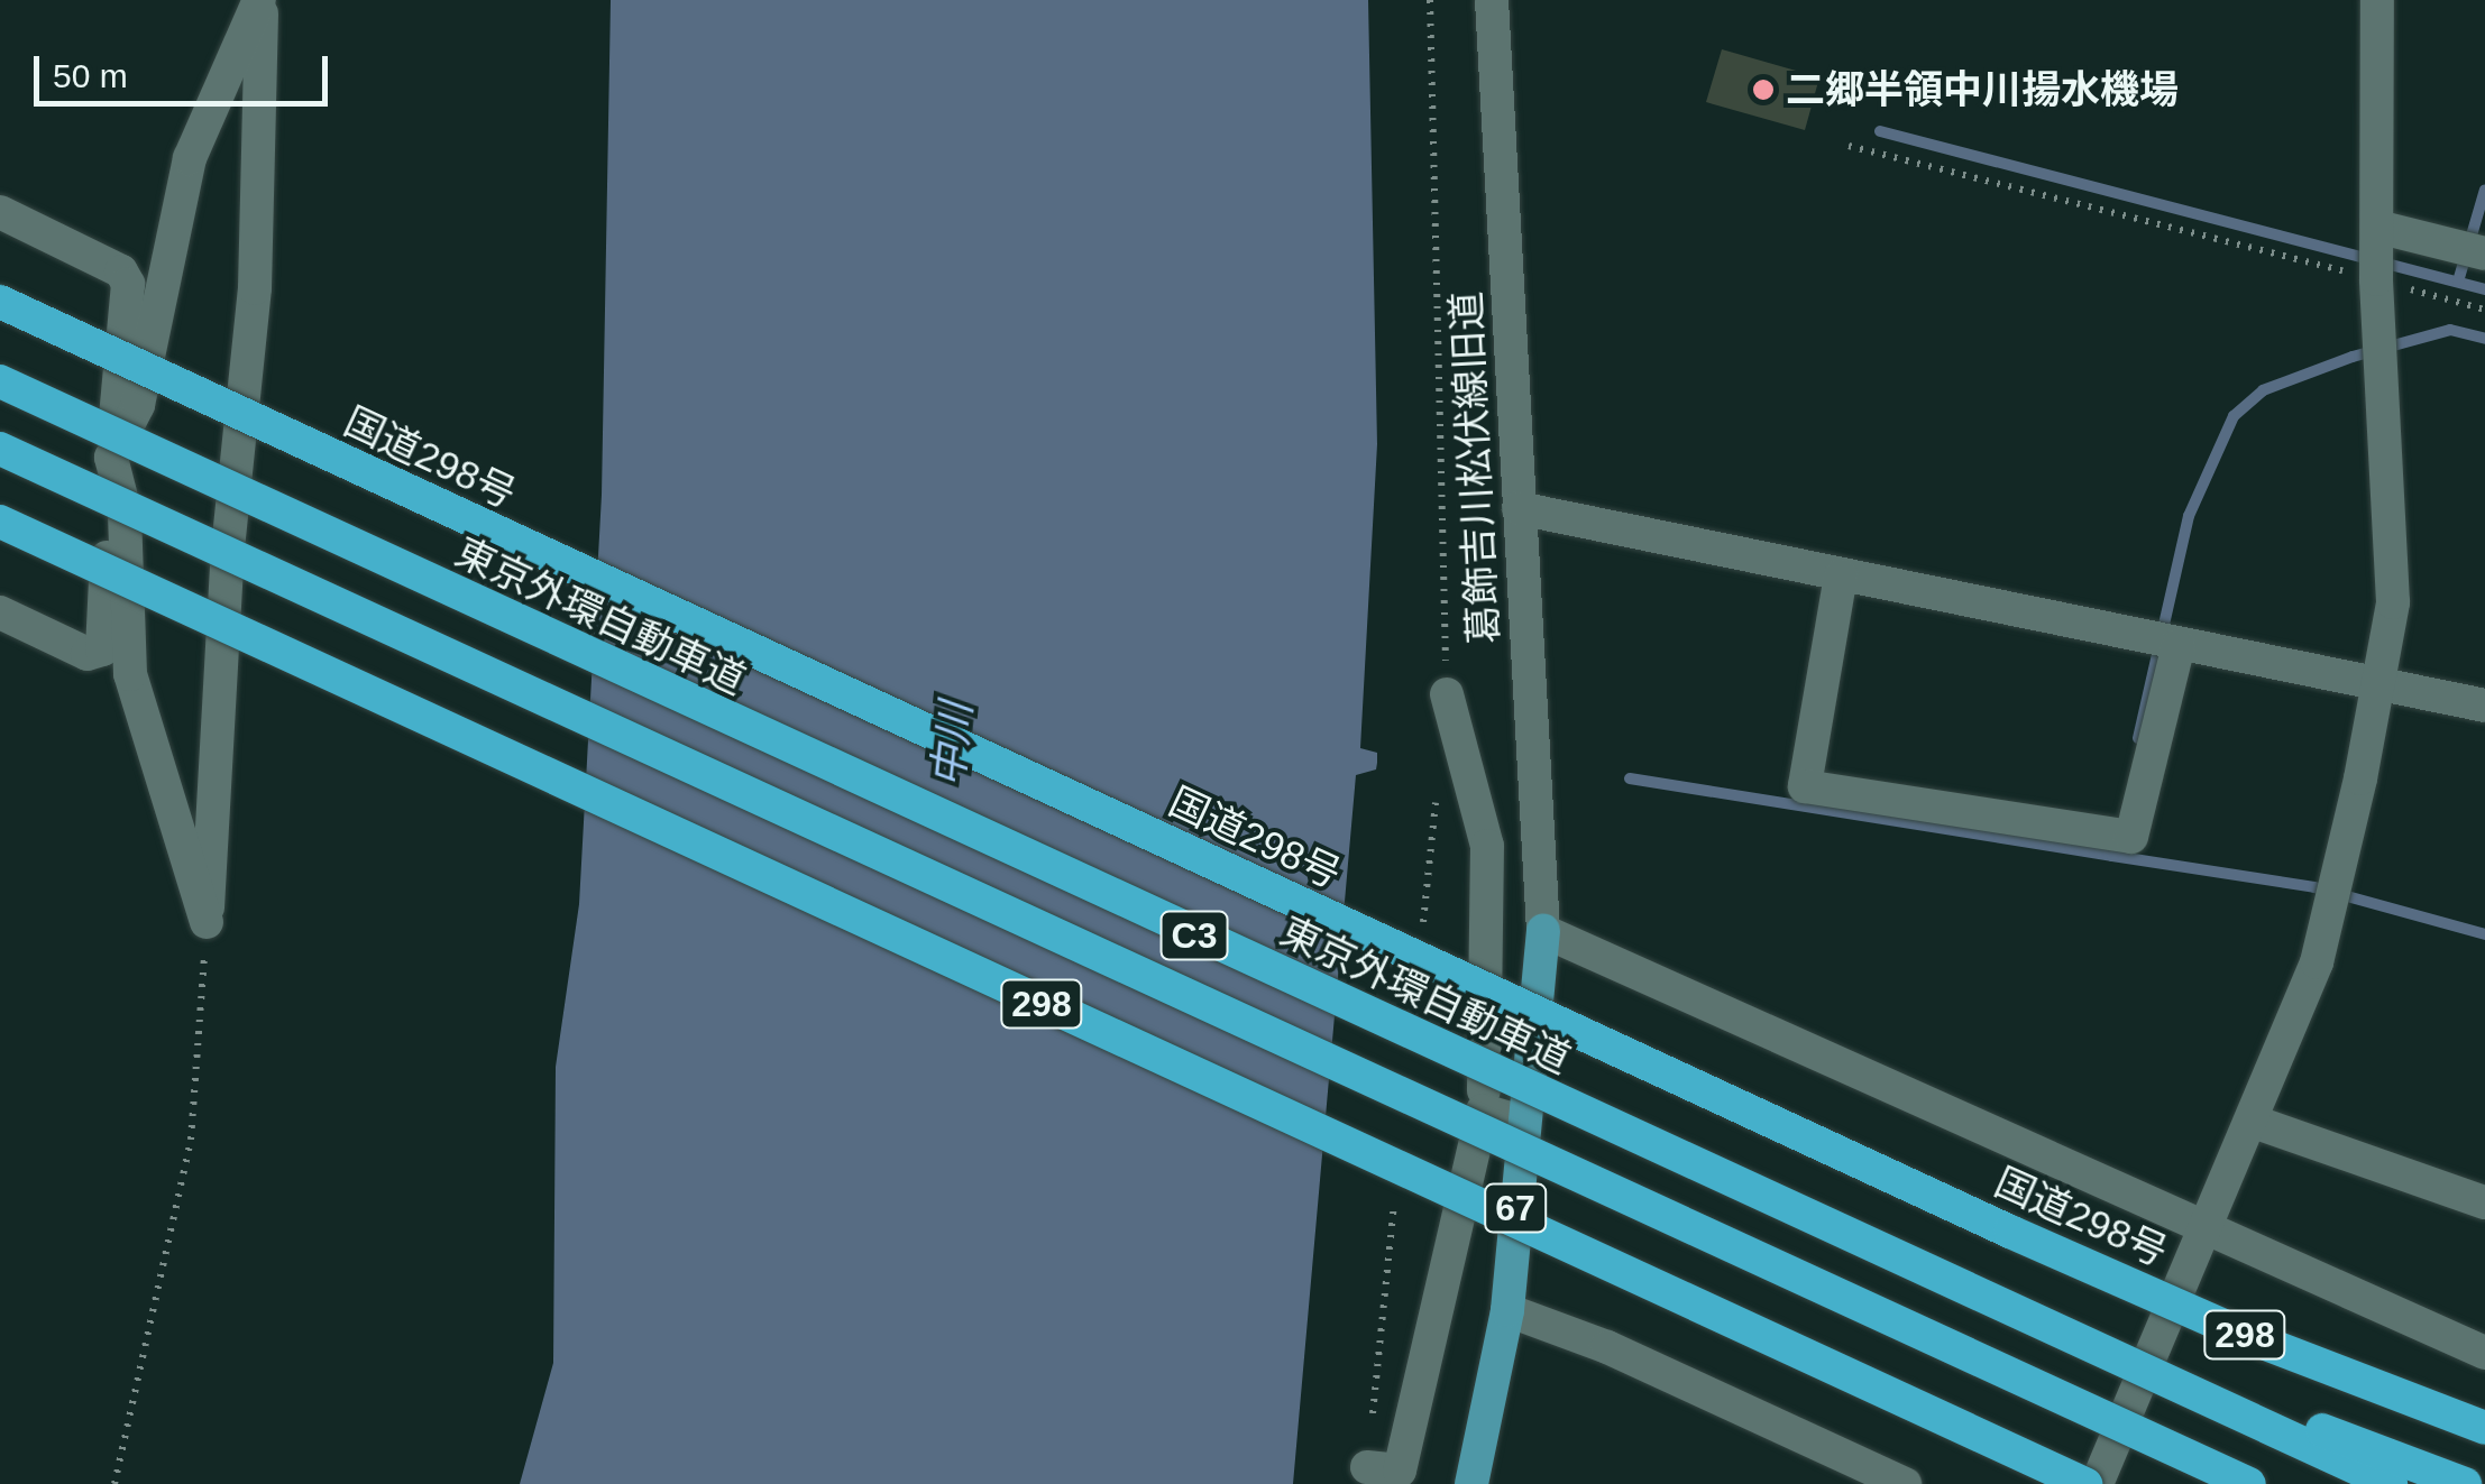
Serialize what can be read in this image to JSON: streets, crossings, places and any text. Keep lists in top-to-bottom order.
{
  "streets": {
    "highway": [
      "国道298号",
      "東京外環自動車道",
      "C3",
      "298"
    ],
    "main road": ["67"],
    "street": ["葛飾吉川松伏線旧道"]
  },
  "crossings": [
    ["葛飾吉川松伏線旧道", "67"],
    ["東京外環自動車道", "298"]
  ],
  "water": ["中川"],
  "places": ["二郷半領中川揚水機場"],
  "scale_bar": "50 m"
}
